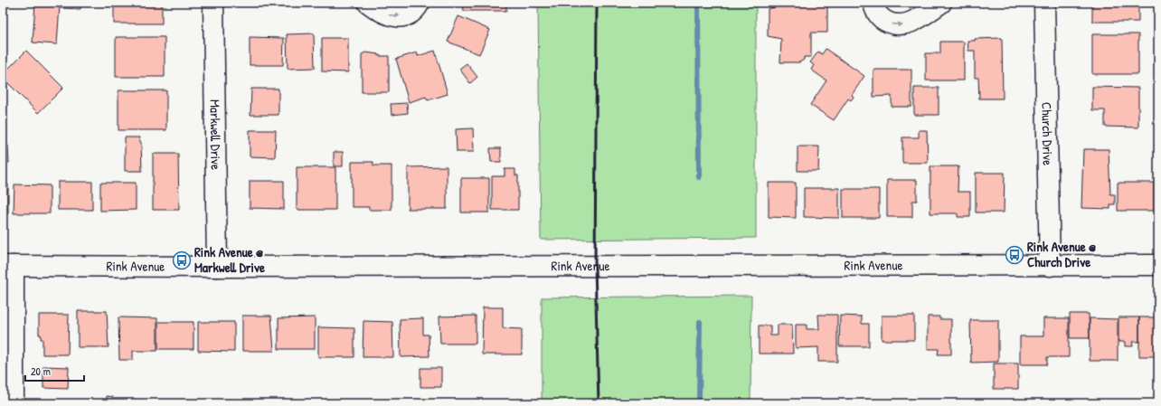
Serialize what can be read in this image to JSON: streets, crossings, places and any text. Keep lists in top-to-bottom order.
{
  "streets": {
    "street": ["Church Drive", "Markwell Drive", "Rink Avenue"]
  },
  "crossings": [
    ["Church Drive", "Rink Avenue"],
    ["Markwell Drive", "Rink Avenue"]
  ],
  "places": {
    "bus stop": ["Rink Avenue @ Church Drive", "Rink Avenue @ Markwell Drive"]
  },
  "scale_bar": "20 m"
}
